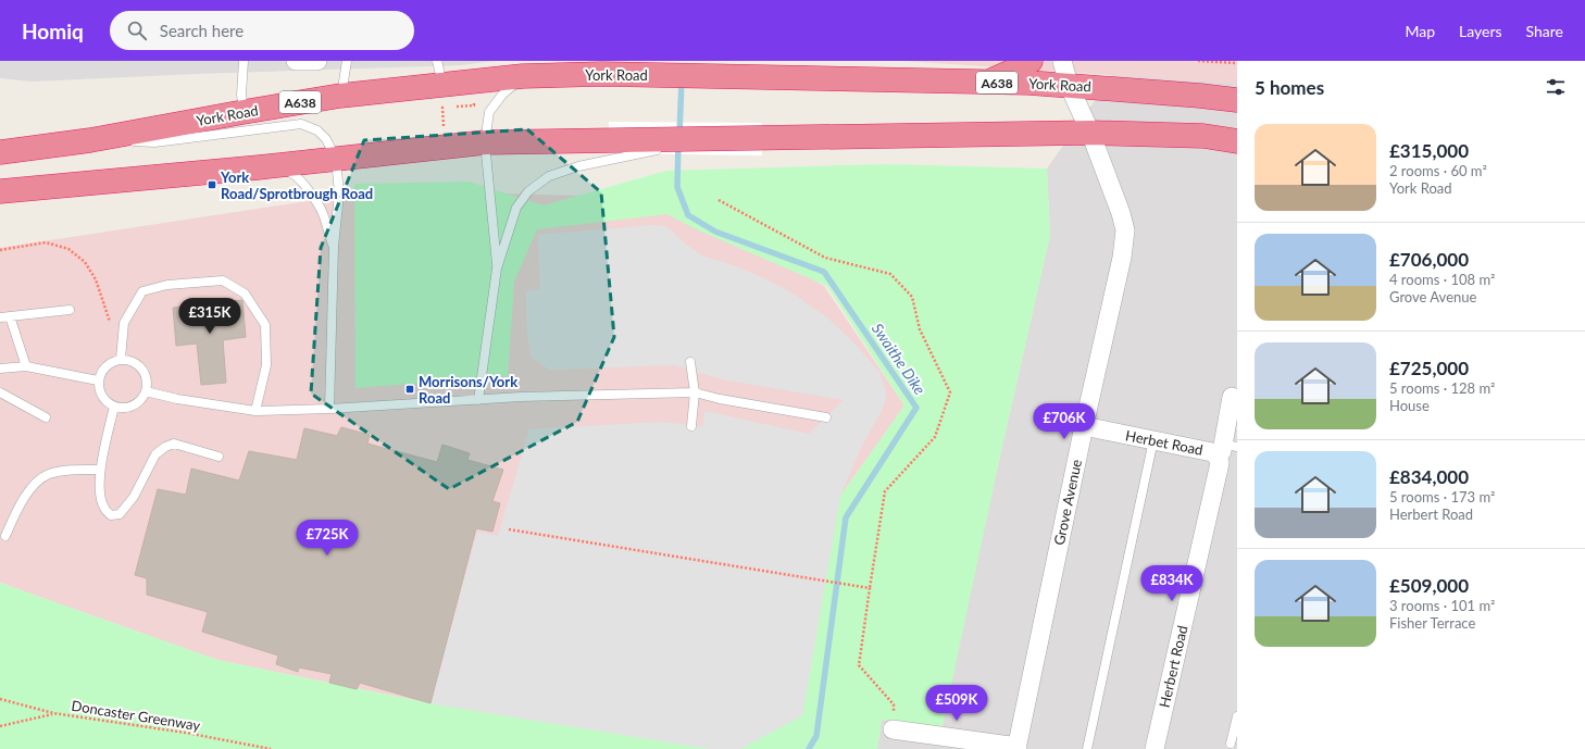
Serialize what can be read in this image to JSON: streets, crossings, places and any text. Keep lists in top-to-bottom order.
{
  "streets": {
    "highway": ["York Road", "A638"],
    "street": ["Herbet Road", "Grove Avenue", "Herbert Road"],
    "path": ["Doncaster Greenway"]
  },
  "crossings": [
    ["York Road", "Grove Avenue"],
    ["Herbet Road", "Grove Avenue"],
    ["Herbet Road", "Herbert Road"]
  ],
  "water": ["Swaithe Dike"],
  "places": {
    "transit": ["York Road/Sprotbrough Road", "Morrisons/York Road"]
  },
  "page": {
    "header": "Homiq",
    "search": "Search here",
    "nav": ["Map", "Layers", "Share"],
    "heading": "5 homes",
    "list": [
      {
        "name": "£315,000",
        "note": "2 rooms · 60 m² · York Road"
      },
      {
        "name": "£706,000",
        "note": "4 rooms · 108 m² · Grove Avenue"
      },
      {
        "name": "£725,000",
        "note": "5 rooms · 128 m² · House"
      },
      {
        "name": "£834,000",
        "note": "5 rooms · 173 m² · Herbert Road"
      },
      {
        "name": "£509,000",
        "note": "3 rooms · 101 m² · Fisher Terrace"
      }
    ],
    "price": [
      "£315K",
      "£706K",
      "£725K",
      "£834K",
      "£509K"
    ]
  }
}
